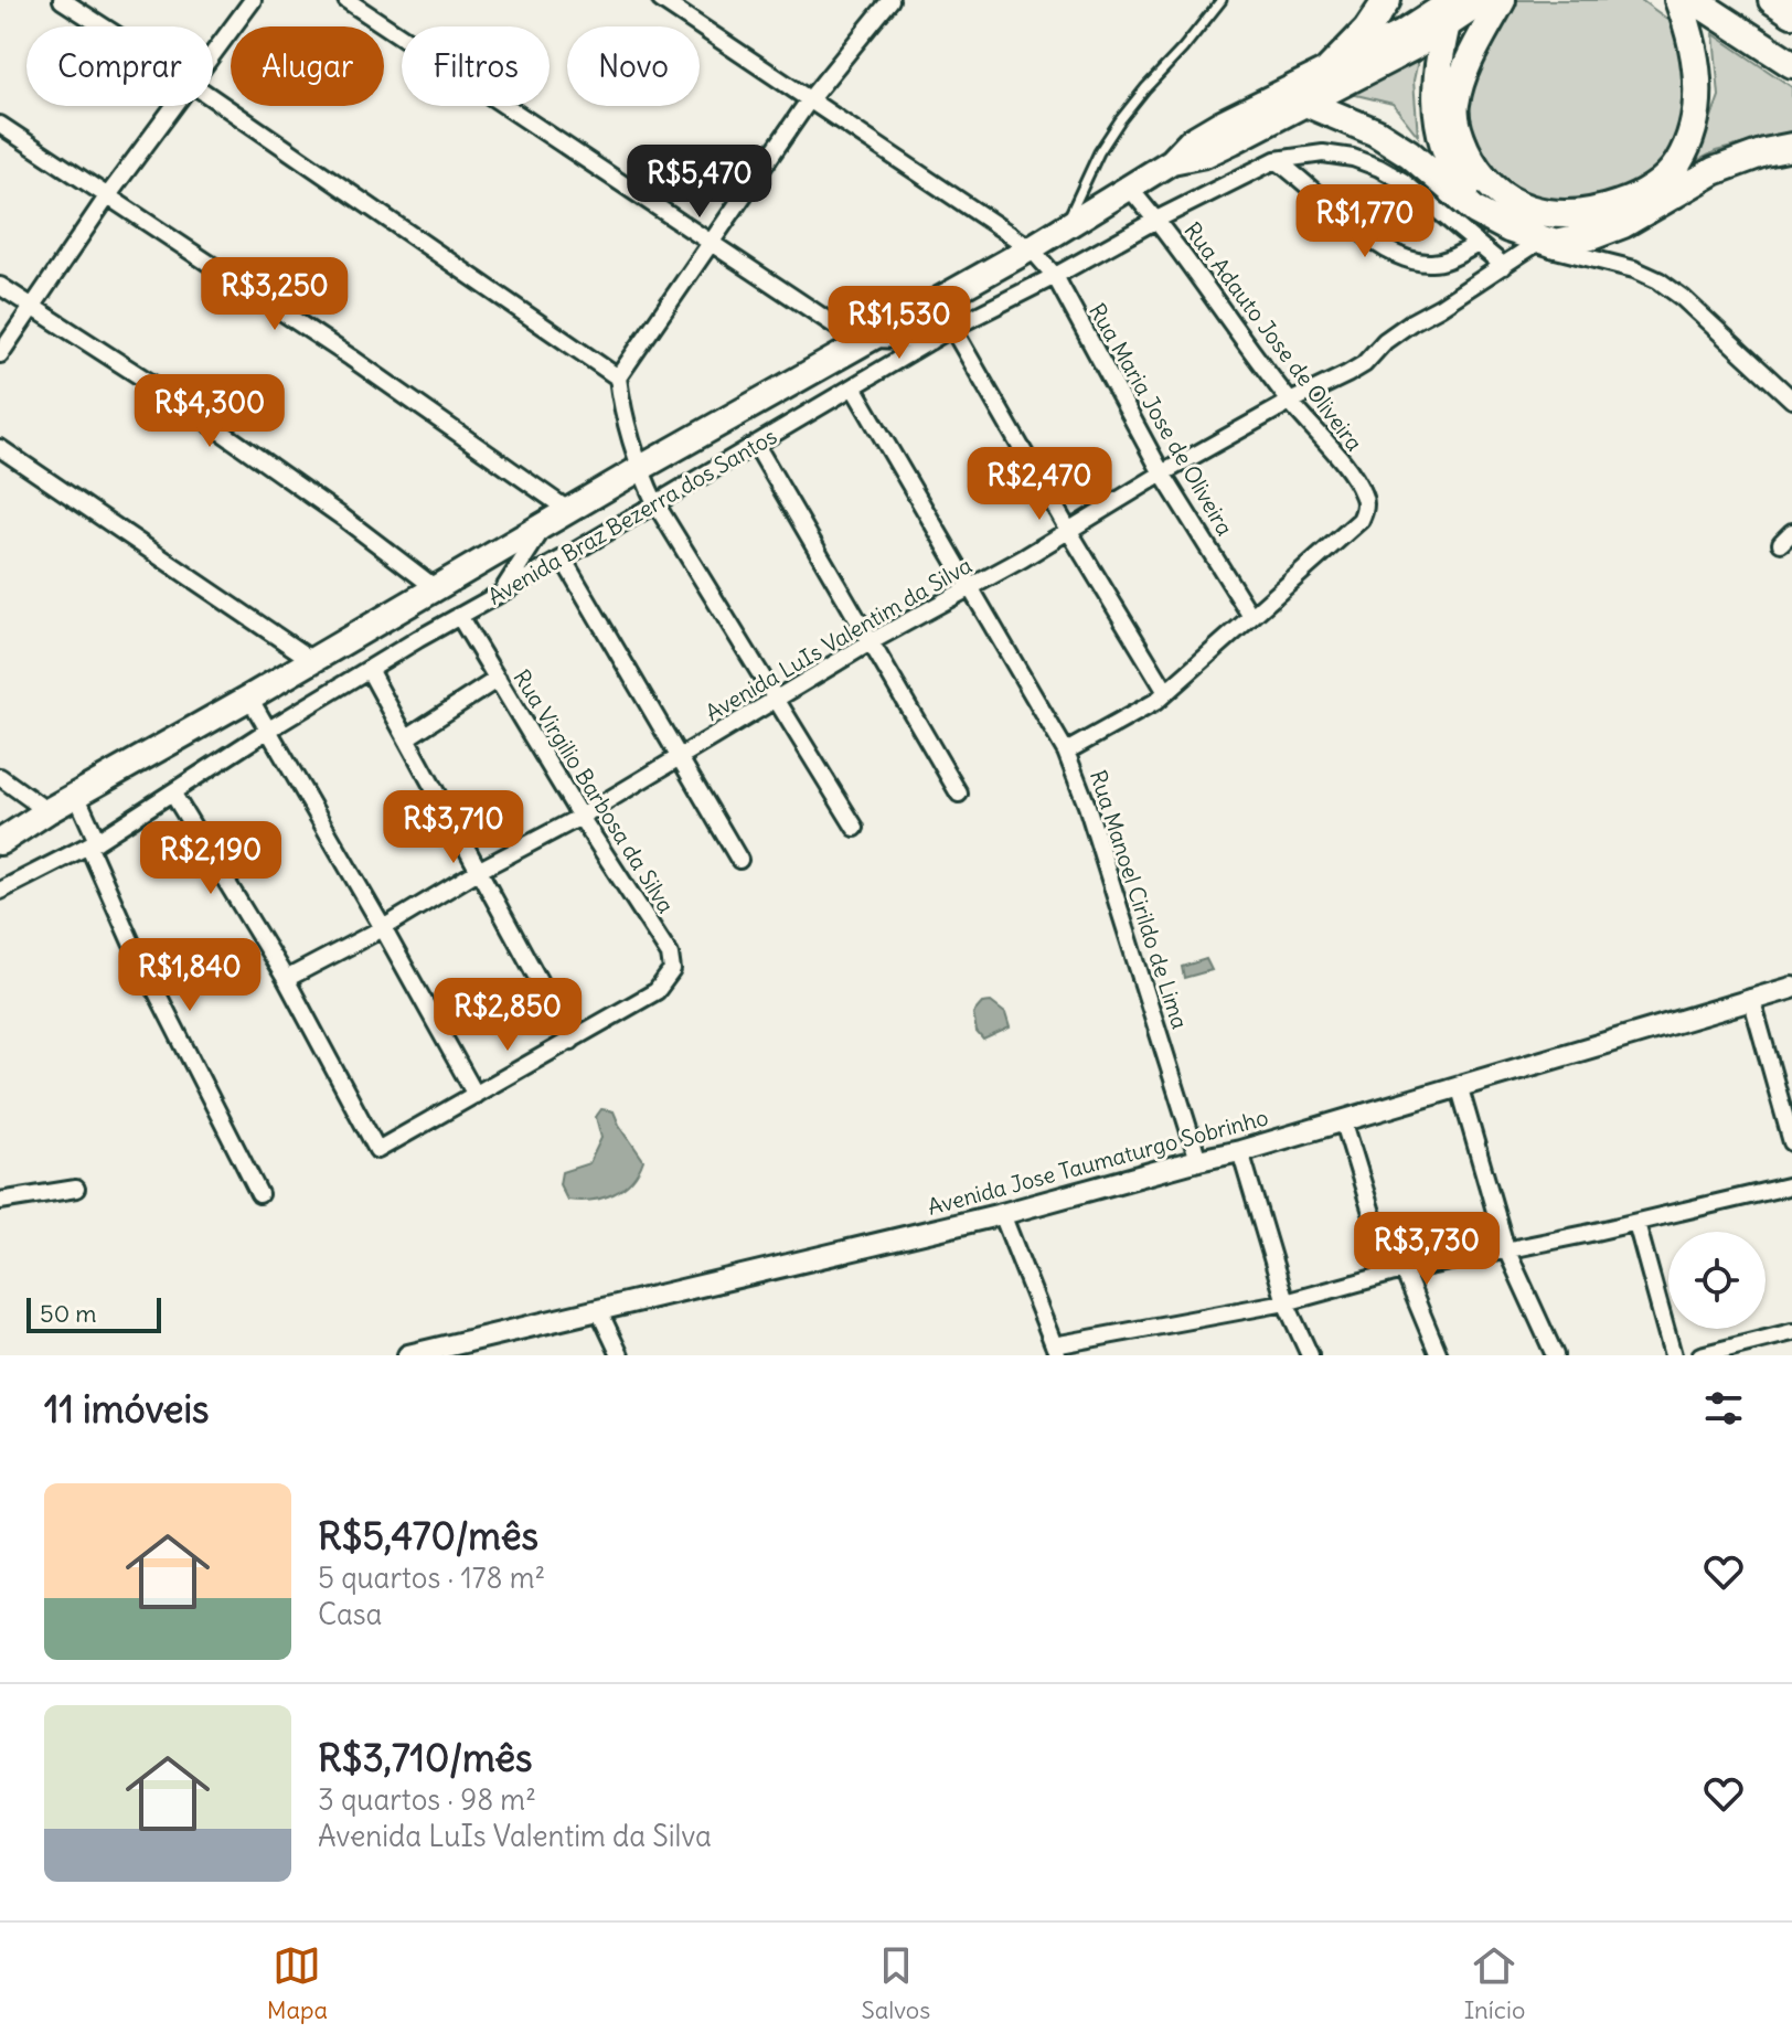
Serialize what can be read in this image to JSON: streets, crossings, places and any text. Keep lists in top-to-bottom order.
{
  "streets": {
    "main road": ["Avenida Braz Bezerra dos Santos"],
    "street": [
      "Rua Adauto Jose de Oliveira",
      "Rua Maria Jose de Oliveira",
      "Avenida LuIs Valentim da Silva",
      "Rua Virgilio Barbosa da Silva",
      "Rua Manoel Cirildo de Lima",
      "Avenida Jose Taumaturgo Sobrinho"
    ]
  },
  "crossings": [
    ["Rua Adauto Jose de Oliveira", "Rua Maria Jose de Oliveira"],
    ["Rua Adauto Jose de Oliveira", "Avenida Braz Bezerra dos Santos"],
    ["Rua Adauto Jose de Oliveira", "Avenida LuIs Valentim da Silva"],
    ["Rua Maria Jose de Oliveira", "Avenida Braz Bezerra dos Santos"],
    ["Rua Maria Jose de Oliveira", "Avenida LuIs Valentim da Silva"],
    ["Avenida Braz Bezerra dos Santos", "Avenida LuIs Valentim da Silva"],
    ["Avenida Braz Bezerra dos Santos", "Rua Virgilio Barbosa da Silva"],
    ["Avenida Braz Bezerra dos Santos", "Rua Manoel Cirildo de Lima"],
    ["Avenida LuIs Valentim da Silva", "Rua Virgilio Barbosa da Silva"],
    ["Avenida LuIs Valentim da Silva", "Rua Manoel Cirildo de Lima"],
    ["Rua Manoel Cirildo de Lima", "Avenida Jose Taumaturgo Sobrinho"]
  ],
  "scale_bar": "50 m",
  "page": {
    "chip": [
      "Comprar",
      "Alugar",
      "Filtros",
      "Novo"
    ],
    "price": [
      "R$5,470",
      "R$1,770",
      "R$3,250",
      "R$1,530",
      "R$4,300",
      "R$2,470",
      "R$3,710",
      "R$2,190",
      "R$1,840",
      "R$2,850",
      "R$3,730"
    ],
    "scale": "50 m",
    "heading": "11 imóveis",
    "list": [
      {
        "name": "R$5,470/mês",
        "note": "5 quartos · 178 m² · Casa"
      },
      {
        "name": "R$3,710/mês",
        "note": "3 quartos · 98 m² · Avenida LuIs Valentim da Silva"
      }
    ],
    "tabs": ["Mapa", "Salvos", "Início"]
  }
}
